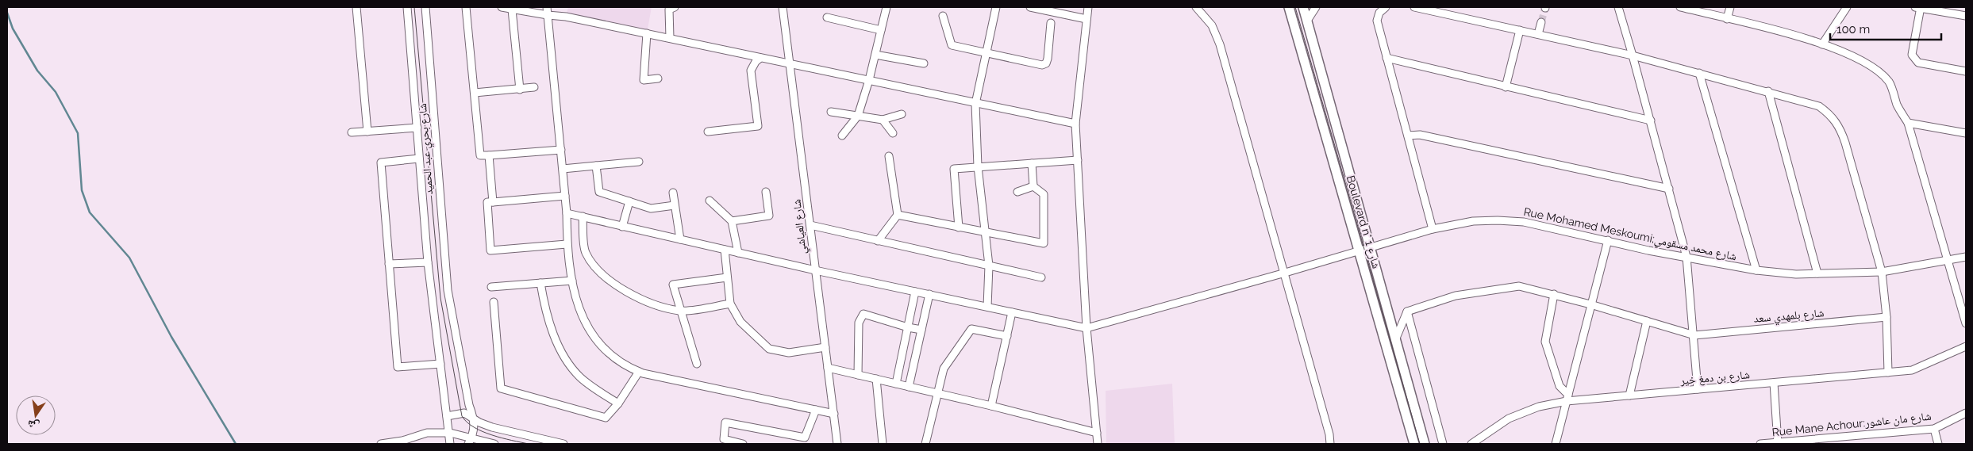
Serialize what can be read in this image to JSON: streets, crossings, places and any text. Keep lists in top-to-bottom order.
{
  "streets": {
    "main road": ["Boulevard n° شارع 1"],
    "street": [
      "شارع بحري عبد الحميد",
      "شارع العياشي",
      "Rue Mohamed Meskoumi;شارع محمد مسقومي",
      "شارع بلمهدي سعد",
      "شارع بن دمغ خير",
      "Rue Mane Achour;شارع مان عاشور"
    ]
  },
  "crossings": [
    ["Boulevard n° شارع 1", "Rue Mohamed Meskoumi;شارع محمد مسقومي"]
  ],
  "scale_bar": "100 m",
  "north": "bottom"
}
